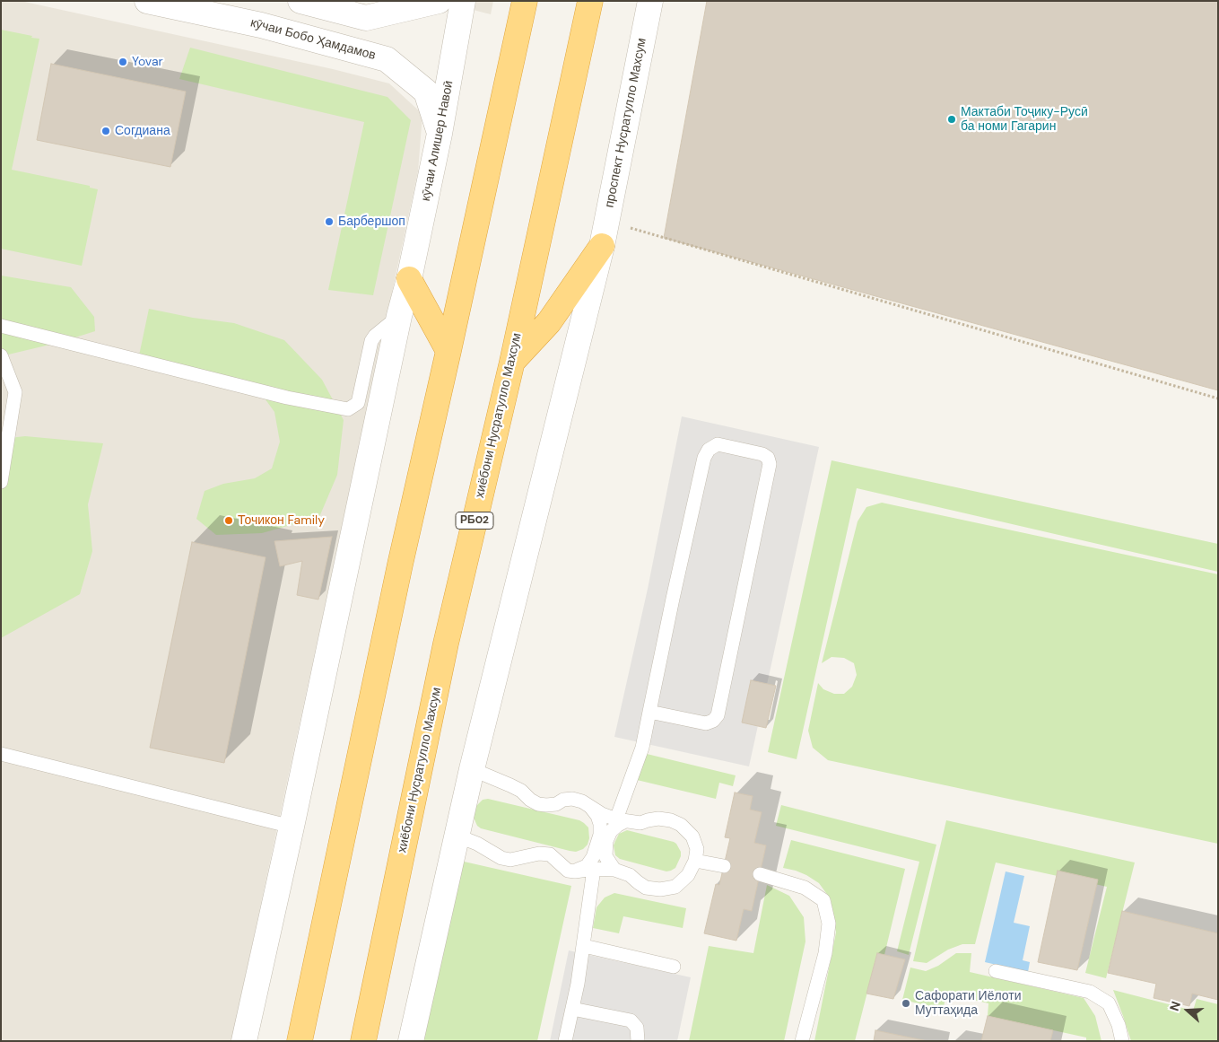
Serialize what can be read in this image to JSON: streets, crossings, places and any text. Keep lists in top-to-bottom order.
{
  "streets": {
    "highway": ["хиёбони Нусратулло Махсум", "РБ02"],
    "street": ["кӯчаи Бобо Ҳамдамов", "проспект Нусратулло Махсум", "кӯчаи Алишер Навоӣ"]
  },
  "crossings": [
    ["кӯчаи Бобо Ҳамдамов", "кӯчаи Алишер Навоӣ"]
  ],
  "places": [
    "Yovar",
    "Мактаби Тоҷику-Русӣ ба номи Гагарин",
    "Согдиана",
    "Барбершоп",
    "Точикон Family",
    "Сафорати Иёлоти Муттаҳида"
  ],
  "north": "left"
}
